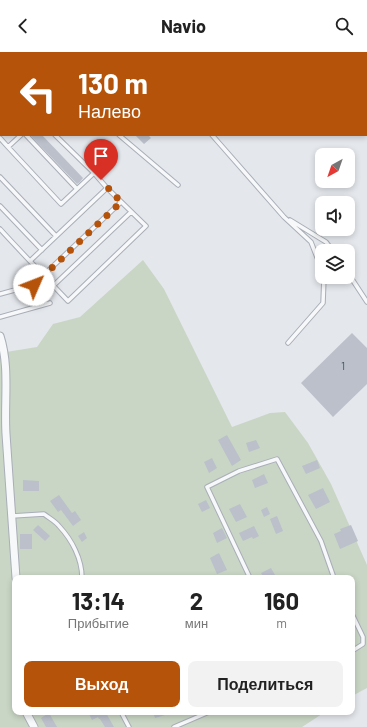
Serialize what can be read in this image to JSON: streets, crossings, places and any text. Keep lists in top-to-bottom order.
{
  "house_numbers": ["1"],
  "north": "bottom left",
  "page": {
    "header": "Navio",
    "turn": ["130 m", "Налево"],
    "eta": [
      "13:14",
      "Прибытие",
      "2",
      "мин",
      "160",
      "m"
    ],
    "buttons": ["Выход", "Поделиться"]
  }
}
